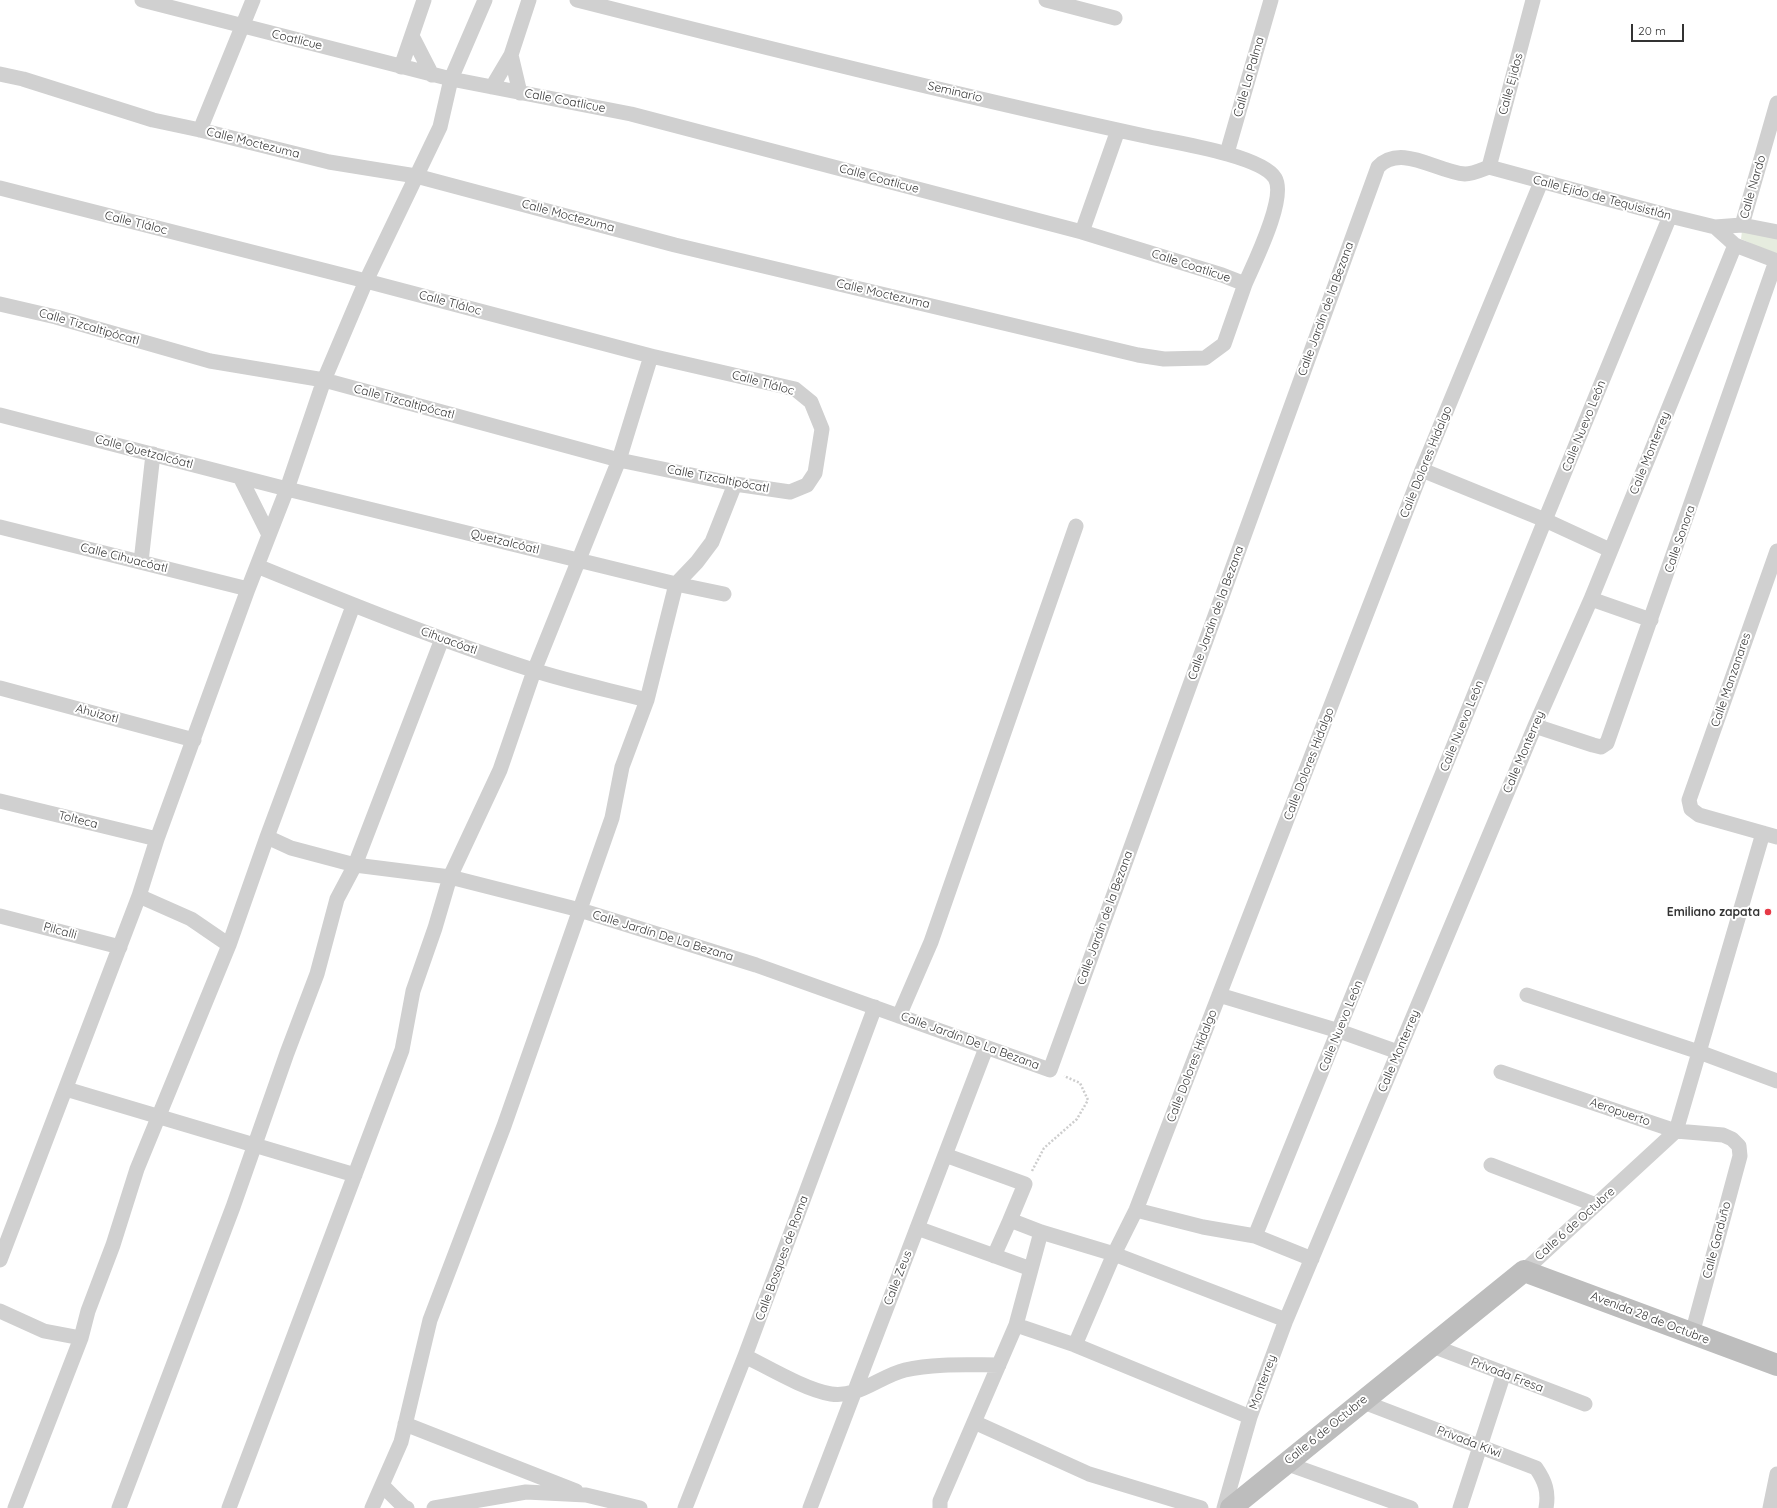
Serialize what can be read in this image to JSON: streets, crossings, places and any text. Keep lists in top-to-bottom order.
{
  "streets": {
    "street": [
      "Coatlicue",
      "Calle La Palma",
      "Calle Ejidos",
      "Seminario",
      "Calle Coatlicue",
      "Calle Moctezuma",
      "Calle Nardo",
      "Calle Ejido de Tequisistlán",
      "Calle Tláloc",
      "Calle Jardín de la Bezana",
      "Calle Tizcaltipócatl",
      "Calle Nuevo León",
      "Calle Quetzalcóatl",
      "Calle Monterrey",
      "Calle Dolores Hidalgo",
      "Calle Sonora",
      "Quetzalcóatl",
      "Calle Cihuacóatl",
      "Cihuacóatl",
      "Calle Manzanares",
      "Ahuizotl",
      "Tolteca",
      "Pilcalli",
      "Calle Jardín De La Bezana",
      "Aeropuerto",
      "Calle 6 de Octubre",
      "Calle Garduño",
      "Calle Bosques de Roma",
      "Calle Zeus",
      "Avenida 28 de Octubre",
      "Privada Fresa",
      "Monterrey",
      "Privada Kiwi"
    ]
  },
  "crossings": [
    ["Coatlicue", "Calle Coatlicue"],
    ["Calle La Palma", "Seminario"],
    ["Calle Ejidos", "Calle Ejido de Tequisistlán"],
    ["Calle Ejidos", "Calle Jardín de la Bezana"],
    ["Seminario", "Calle Coatlicue"],
    ["Calle Coatlicue", "Calle Moctezuma"],
    ["Calle Ejido de Tequisistlán", "Calle Jardín de la Bezana"],
    ["Calle Ejido de Tequisistlán", "Calle Nuevo León"],
    ["Calle Ejido de Tequisistlán", "Calle Dolores Hidalgo"],
    ["Calle Tláloc", "Calle Tizcaltipócatl"],
    ["Calle Jardín de la Bezana", "Calle Jardín De La Bezana"],
    ["Calle Quetzalcóatl", "Quetzalcóatl"],
    ["Calle Monterrey", "Calle Sonora"],
    ["Calle Monterrey", "Monterrey"],
    ["Calle Jardín De La Bezana", "Calle Bosques de Roma"],
    ["Calle Jardín De La Bezana", "Calle Zeus"],
    ["Aeropuerto", "Calle 6 de Octubre"],
    ["Aeropuerto", "Calle Garduño"],
    ["Calle 6 de Octubre", "Avenida 28 de Octubre"],
    ["Calle 6 de Octubre", "Privada Fresa"],
    ["Calle 6 de Octubre", "Privada Kiwi"],
    ["Calle Garduño", "Avenida 28 de Octubre"]
  ],
  "places": ["Emiliano zapata"],
  "scale_bar": "20 m"
}
